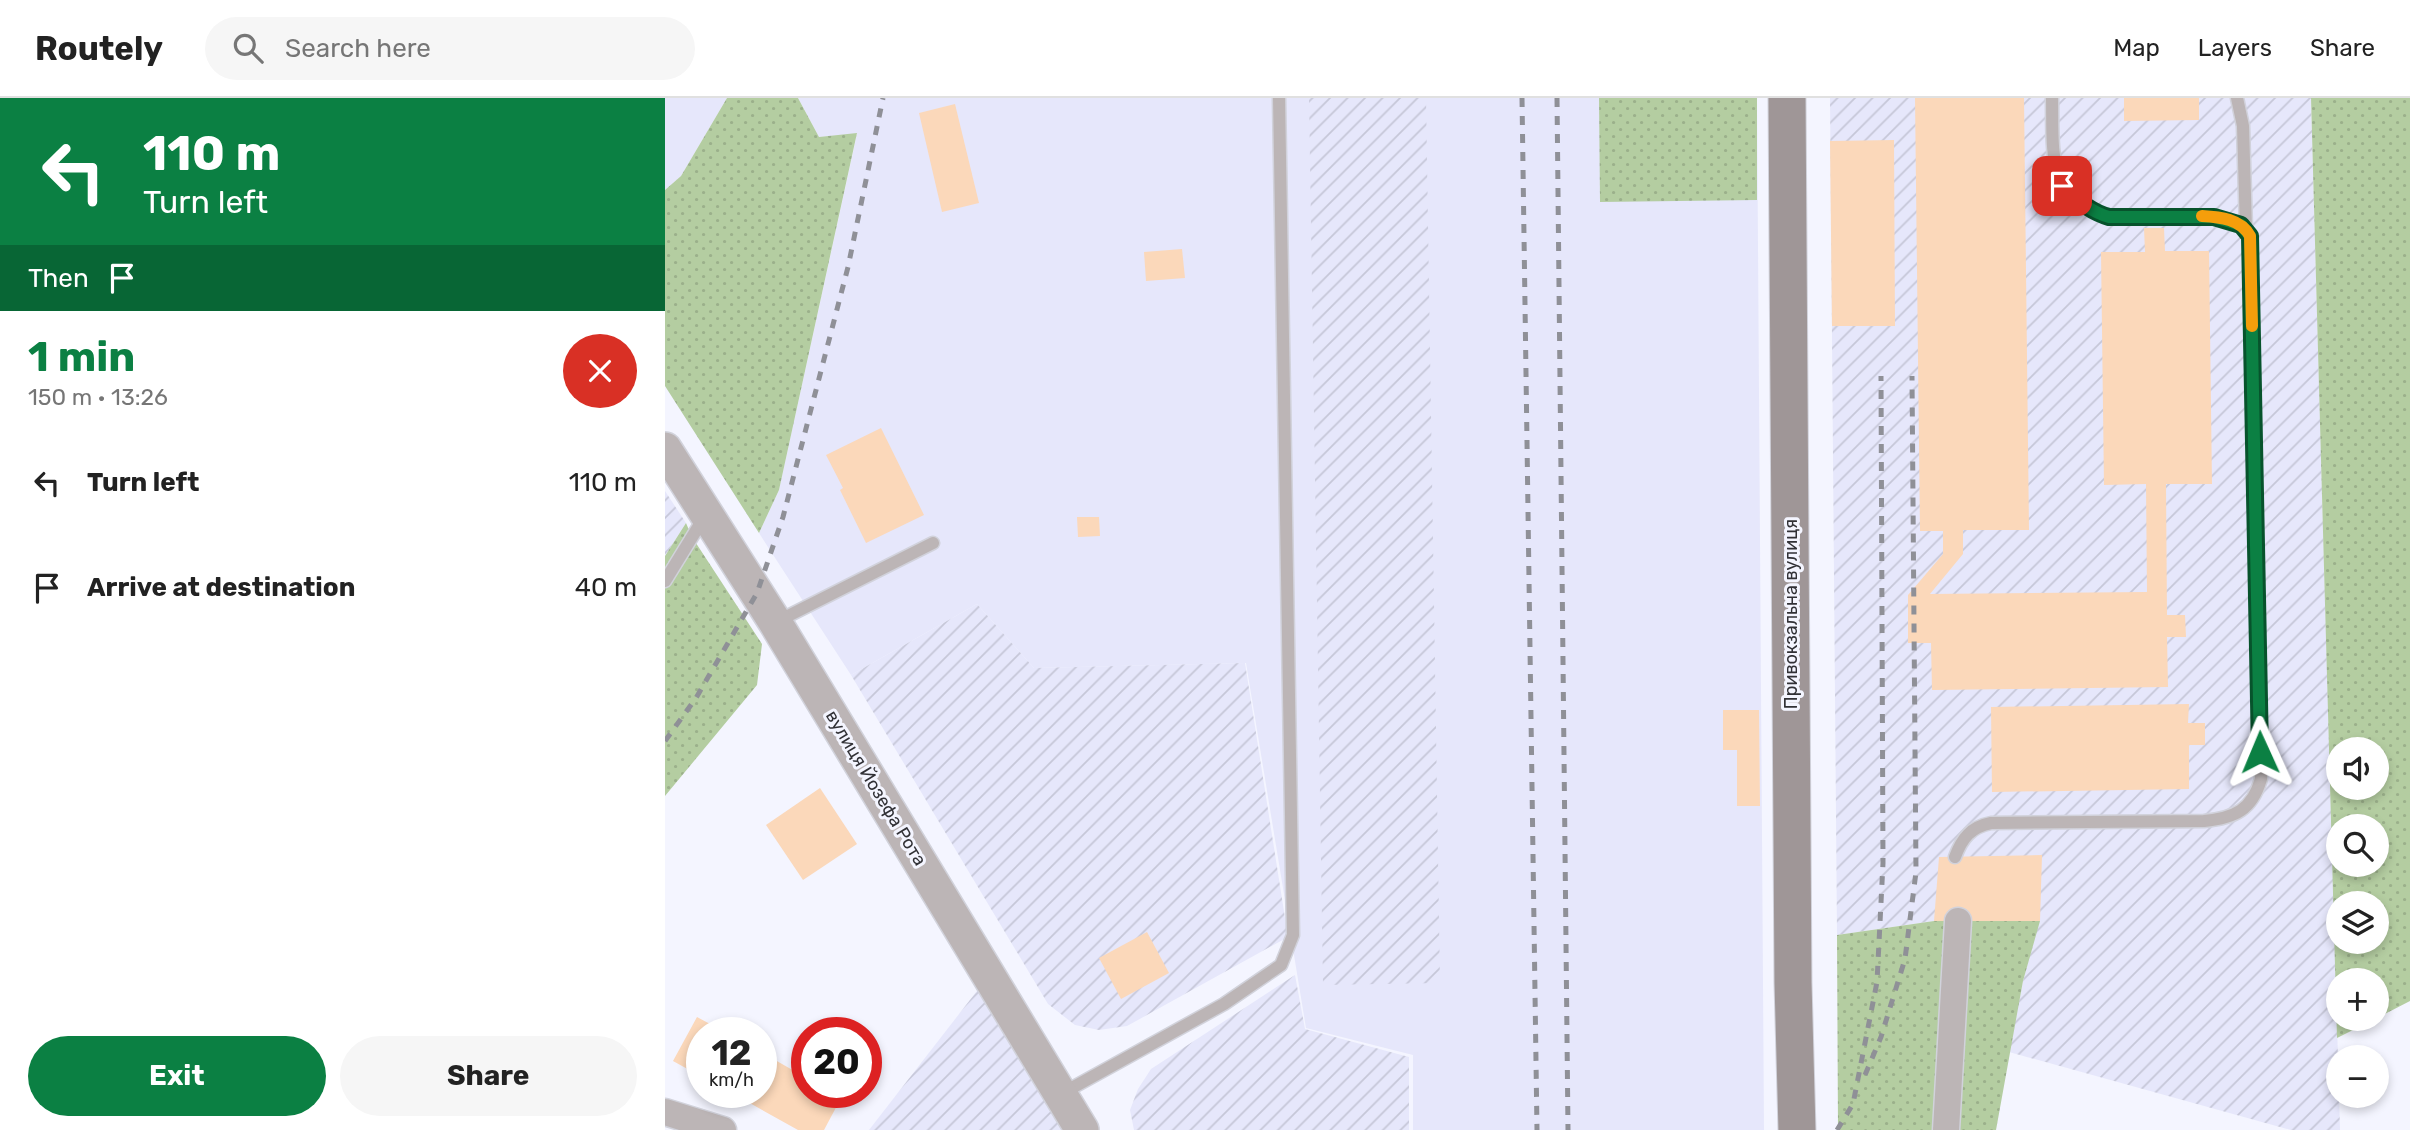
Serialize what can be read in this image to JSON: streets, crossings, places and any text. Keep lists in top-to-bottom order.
{
  "streets": {
    "main road": ["Привокзальна вулиця"],
    "street": ["вулиця Йозефа Рота"]
  },
  "page": {
    "header": "Routely",
    "search": "Search here",
    "nav": ["Map", "Layers", "Share"],
    "turn": ["110 m", "Turn left"],
    "then": "Then",
    "heading": ["1 min", "150 m · 13:26"],
    "list": [
      {
        "name": "Turn left",
        "value": "110 m"
      },
      {
        "name": "Arrive at destination",
        "value": "40 m"
      }
    ],
    "map_buttons": ["+", "−"],
    "speed": "12 km/h",
    "limit": "20",
    "buttons": ["Exit", "Share"]
  }
}
